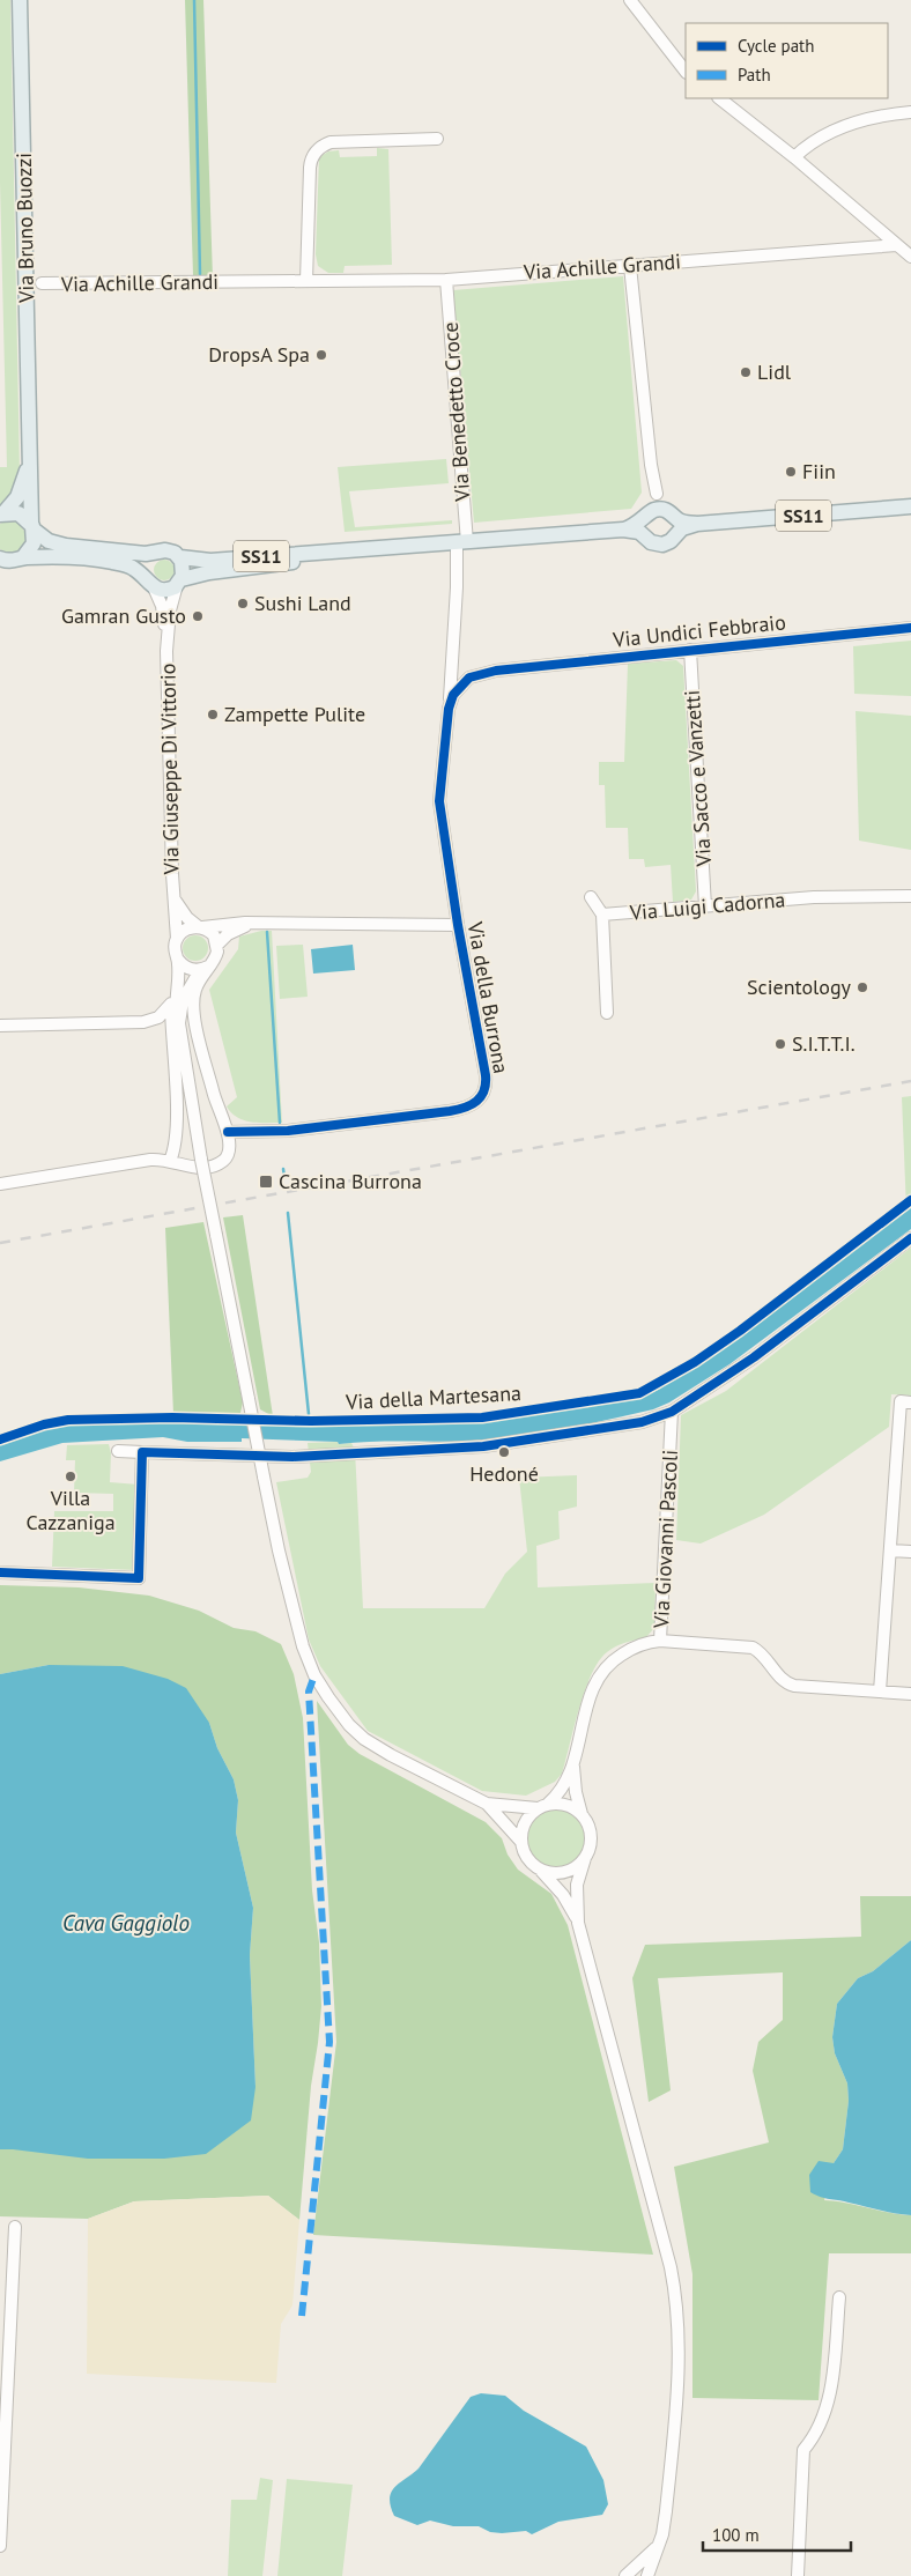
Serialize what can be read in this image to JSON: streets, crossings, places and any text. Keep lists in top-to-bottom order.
{
  "streets": {
    "main road": ["Via Bruno Buozzi", "SS11"],
    "street": [
      "Via Achille Grandi",
      "Via Benedetto Croce",
      "Via Undici Febbraio",
      "Via Giuseppe Di Vittorio",
      "Via Sacco e Vanzetti",
      "Via Luigi Cadorna",
      "Via della Burrona",
      "Via Giovanni Pascoli"
    ],
    "cycle path": ["Via della Martesana"]
  },
  "crossings": [
    ["Via Bruno Buozzi", "SS11"],
    ["Via Achille Grandi", "Via Benedetto Croce"],
    ["Via Benedetto Croce", "SS11"],
    ["Via Benedetto Croce", "Via della Burrona"],
    ["SS11", "Via Giuseppe Di Vittorio"],
    ["SS11", "Via della Burrona"],
    ["Via Undici Febbraio", "Via Sacco e Vanzetti"],
    ["Via Undici Febbraio", "Via della Burrona"],
    ["Via Sacco e Vanzetti", "Via Luigi Cadorna"]
  ],
  "water": ["Cava Gaggiolo"],
  "places": {
    "other": [
      "DropsA Spa",
      "Lidl",
      "Fiin",
      "Sushi Land",
      "Gamran Gusto",
      "Zampette Pulite",
      "Scientology",
      "S.I.T.T.I.",
      "Hedoné",
      "Villa Cazzaniga"
    ],
    "transit": ["Cascina Burrona"]
  },
  "legend": ["Cycle path", "Path"],
  "scale_bar": "100 m"
}
